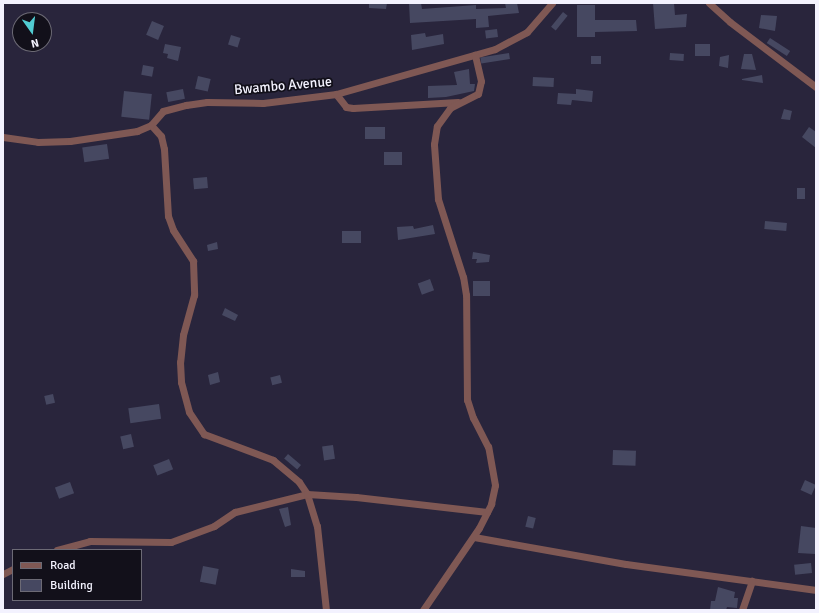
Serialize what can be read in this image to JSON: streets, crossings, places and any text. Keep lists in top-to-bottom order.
{
  "streets": {
    "street": ["Bwambo Avenue"]
  },
  "legend": ["Road", "Building"],
  "north": "bottom"
}
